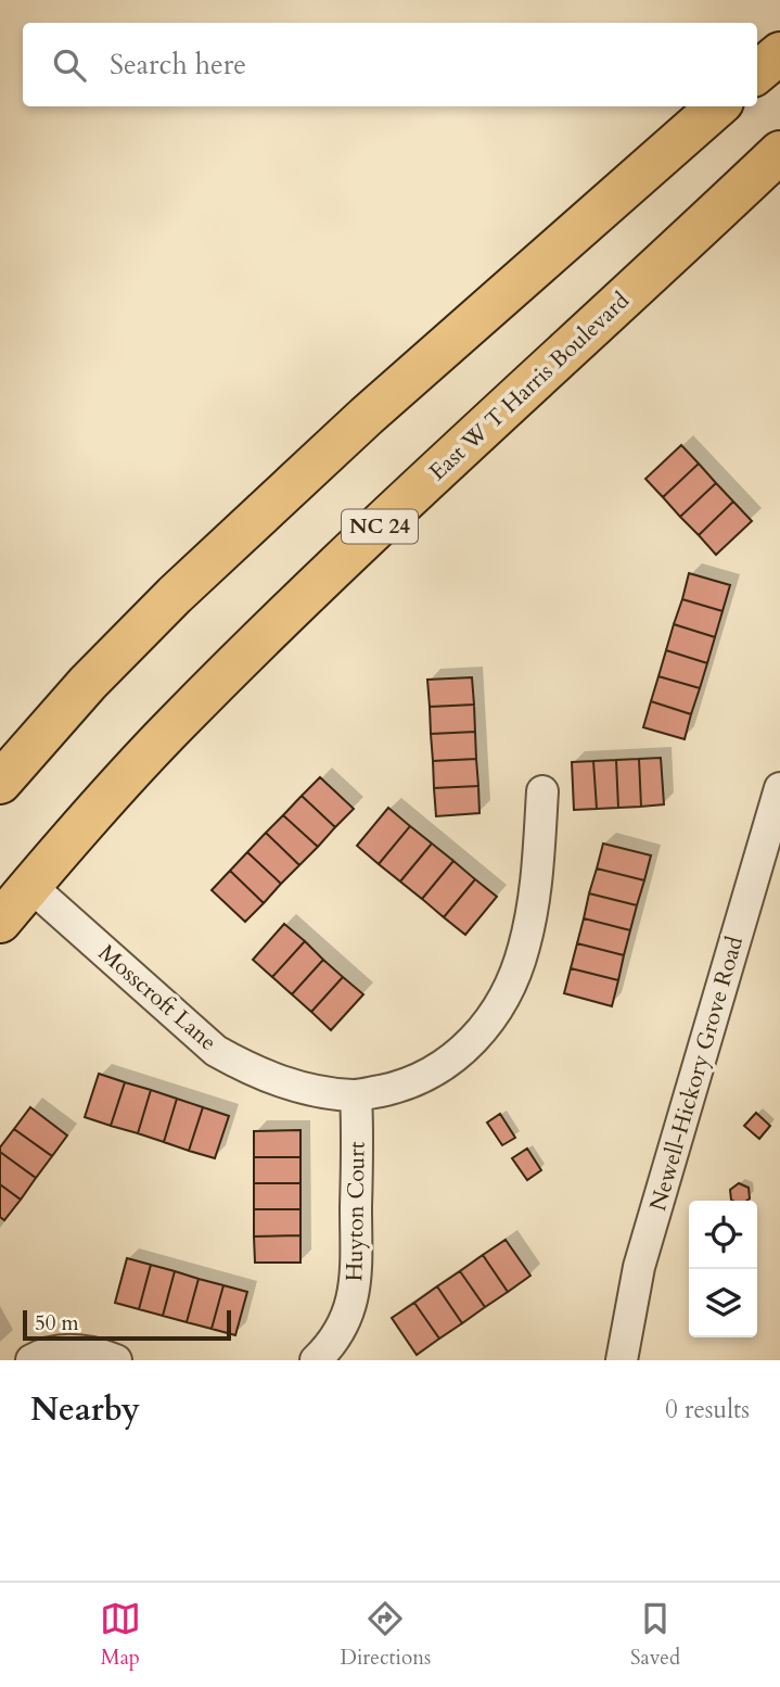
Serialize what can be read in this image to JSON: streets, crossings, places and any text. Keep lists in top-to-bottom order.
{
  "streets": {
    "main road": ["East W T Harris Boulevard", "NC 24"],
    "street": ["Mosscroft Lane", "Newell-Hickory Grove Road", "Huyton Court"]
  },
  "crossings": [
    ["East W T Harris Boulevard", "Mosscroft Lane"],
    ["Mosscroft Lane", "Huyton Court"]
  ],
  "scale_bar": "50 m",
  "page": {
    "search": "Search here",
    "scale": "50 m",
    "heading": ["Nearby", "0 results"],
    "nav": ["Map", "Directions", "Saved"]
  }
}
